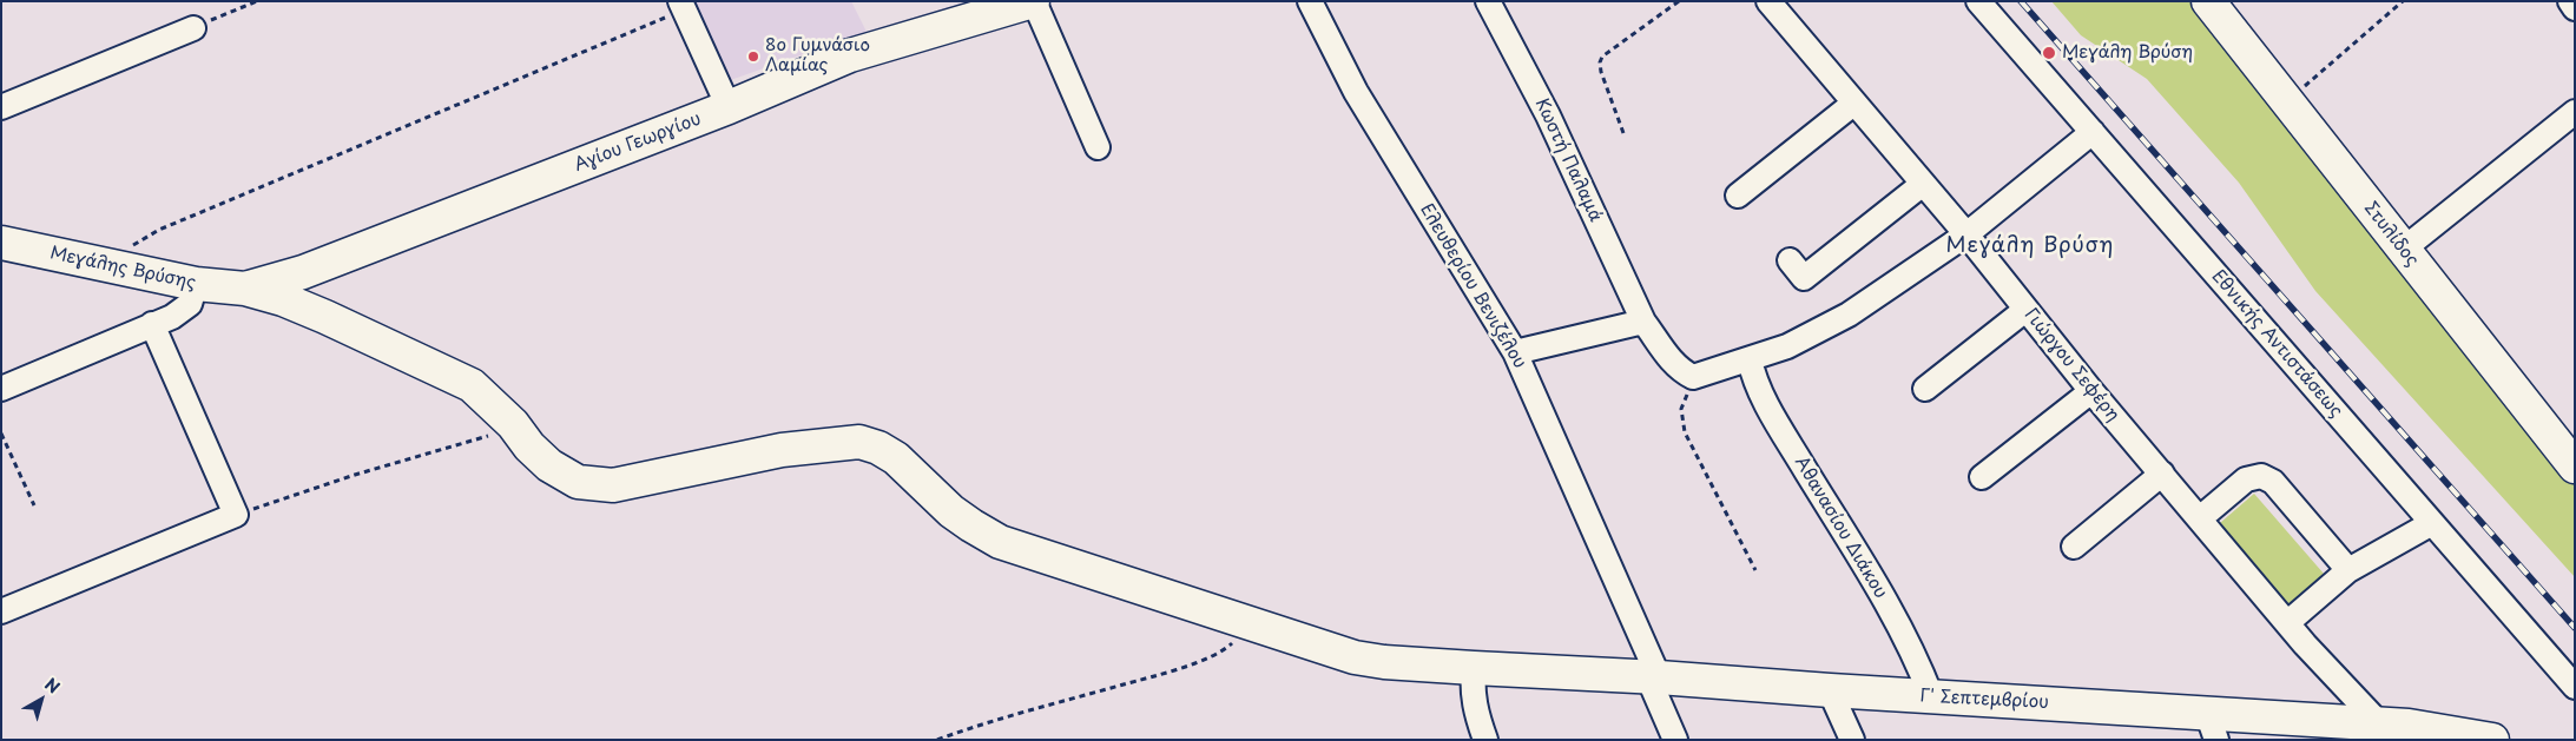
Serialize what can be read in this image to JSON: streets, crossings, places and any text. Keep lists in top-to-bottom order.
{
  "streets": {
    "street": [
      "Αγίου Γεωργίου",
      "Κωστή Παλαμά",
      "Στυλίδος",
      "Μεγάλης Βρύσης",
      "Ελευθερίου Βενιζέλου",
      "Εθνικής Αντιστάσεως",
      "Γιώργου Σεφέρη",
      "Αθανασίου Διάκου",
      "Γ' Σεπτεμβρίου"
    ]
  },
  "crossings": [
    ["Αγίου Γεωργίου", "Μεγάλης Βρύσης"],
    ["Αγίου Γεωργίου", "Γ' Σεπτεμβρίου"],
    ["Μεγάλης Βρύσης", "Γ' Σεπτεμβρίου"],
    ["Ελευθερίου Βενιζέλου", "Γ' Σεπτεμβρίου"],
    ["Γιώργου Σεφέρη", "Γ' Σεπτεμβρίου"],
    ["Αθανασίου Διάκου", "Γ' Σεπτεμβρίου"]
  ],
  "districts": ["Μεγάλη Βρύση"],
  "places": ["Μεγάλη Βρύση", "8ο Γυμνάσιο Λαμίας"],
  "north": "top right"
}
